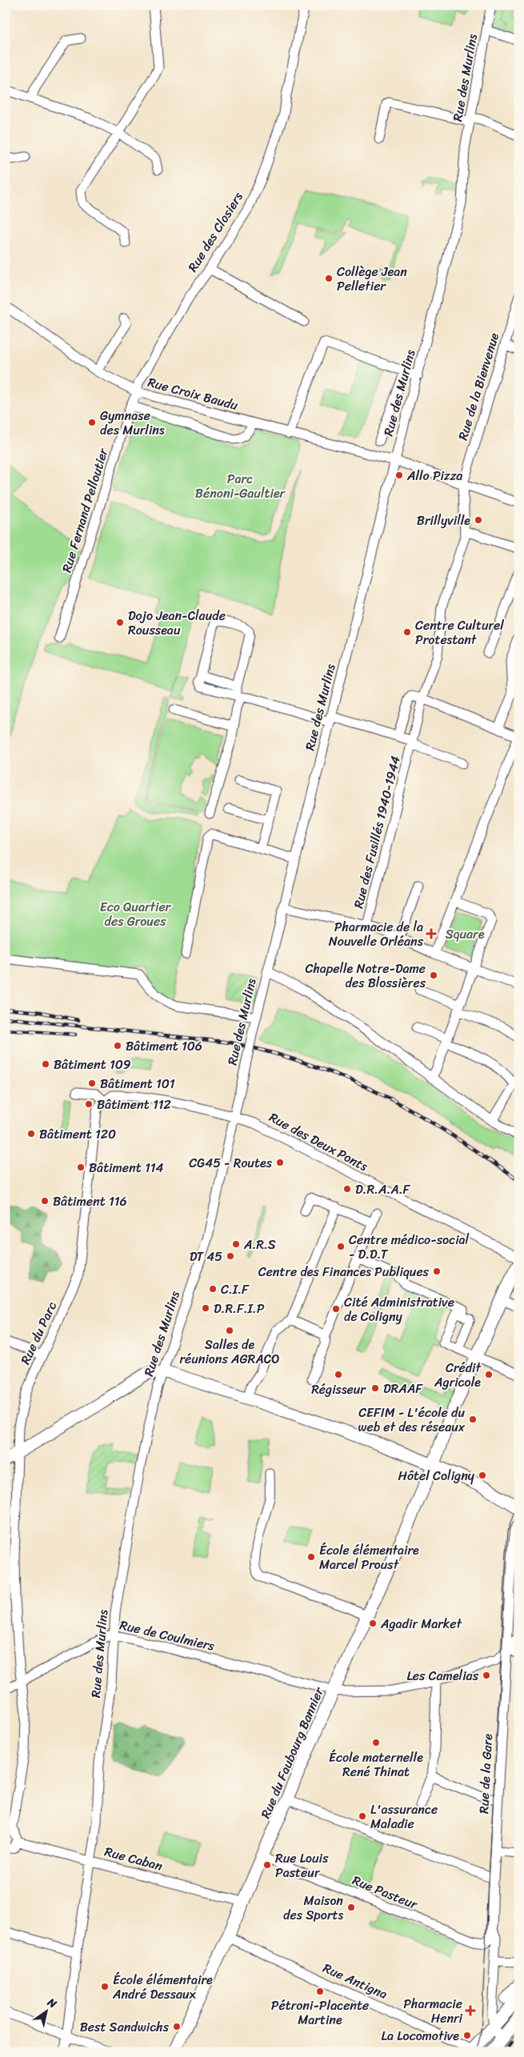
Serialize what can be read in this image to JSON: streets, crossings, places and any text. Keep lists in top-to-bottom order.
{
  "streets": {
    "main road": ["Rue du Faubourg Bannier"],
    "street": [
      "Rue des Murlins",
      "Rue des Closiers",
      "Rue de la Bienvenue",
      "Rue Croix Baudu",
      "Rue Fernand Pelloutier",
      "Rue des Fusillés 1940-1944",
      "Rue des Deux Ponts",
      "Rue du Parc",
      "Rue de Coulmiers",
      "Rue de la Gare",
      "Rue Caban",
      "Rue Pasteur",
      "Rue Antigna"
    ]
  },
  "crossings": [
    ["Rue des Murlins", "Rue Croix Baudu"],
    ["Rue des Murlins", "Rue des Deux Ponts"],
    ["Rue des Murlins", "Rue de Coulmiers"],
    ["Rue des Murlins", "Rue Caban"],
    ["Rue des Closiers", "Rue Croix Baudu"],
    ["Rue des Closiers", "Rue Fernand Pelloutier"],
    ["Rue de la Bienvenue", "Rue Croix Baudu"],
    ["Rue de la Bienvenue", "Rue des Fusillés 1940-1944"],
    ["Rue Croix Baudu", "Rue Fernand Pelloutier"],
    ["Rue du Parc", "Rue de Coulmiers"],
    ["Rue de Coulmiers", "Rue du Faubourg Bannier"],
    ["Rue de Coulmiers", "Rue de la Gare"],
    ["Rue du Faubourg Bannier", "Rue Caban"],
    ["Rue du Faubourg Bannier", "Rue Pasteur"],
    ["Rue du Faubourg Bannier", "Rue Antigna"],
    ["Rue de la Gare", "Rue Pasteur"]
  ],
  "parks": ["Parc Bénoni-Gaultier", "Eco Quartier des Groues", "Square"],
  "places": {
    "other": [
      "Collège Jean Pelletier",
      "Gymnase des Murlins",
      "Allo Pizza",
      "Brillyville",
      "Dojo Jean-Claude Rousseau",
      "Centre Culturel Protestant",
      "Chapelle Notre-Dame des Blossières",
      "Bâtiment 106",
      "Bâtiment 109",
      "Bâtiment 101",
      "Bâtiment 112",
      "Bâtiment 120",
      "CG45 - Routes",
      "Bâtiment 114",
      "D.R.A.A.F",
      "Bâtiment 116",
      "A.R.S",
      "Centre médico-social - D.D.T",
      "DT 45",
      "Centre des Finances Publiques",
      "C.I.F",
      "D.R.F.I.P",
      "Cité Administrative de Coligny",
      "Salles de réunions AGRACO",
      "Régisseur",
      "Crédit Agricole",
      "DRAAF",
      "CEFIM - L'école du web et des réseaux",
      "Hôtel Coligny",
      "École élémentaire Marcel Proust",
      "Agadir Market",
      "Les Camelias",
      "École maternelle René Thinat",
      "L'assurance Maladie",
      "Rue Louis Pasteur",
      "Maison des Sports",
      "École élémentaire André Dessaux",
      "Pétroni-Placente Martine",
      "Best Sandwichs",
      "La Locomotive"
    ],
    "health": ["Pharmacie de la Nouvelle Orléans", "Pharmacie Henri"]
  },
  "north": "top right"
}
